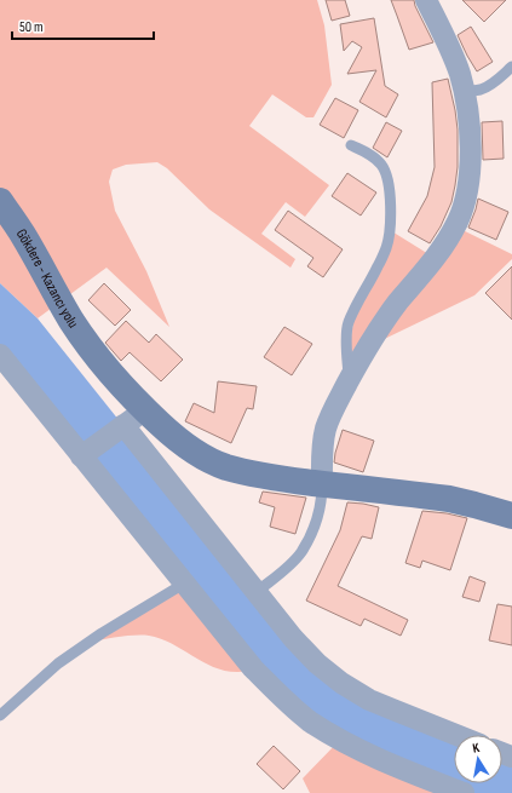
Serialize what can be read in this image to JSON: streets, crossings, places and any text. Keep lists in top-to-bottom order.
{
  "streets": {
    "street": ["Gökdere - Kazancı yolu"]
  },
  "scale_bar": "50 m",
  "north": "top"
}
